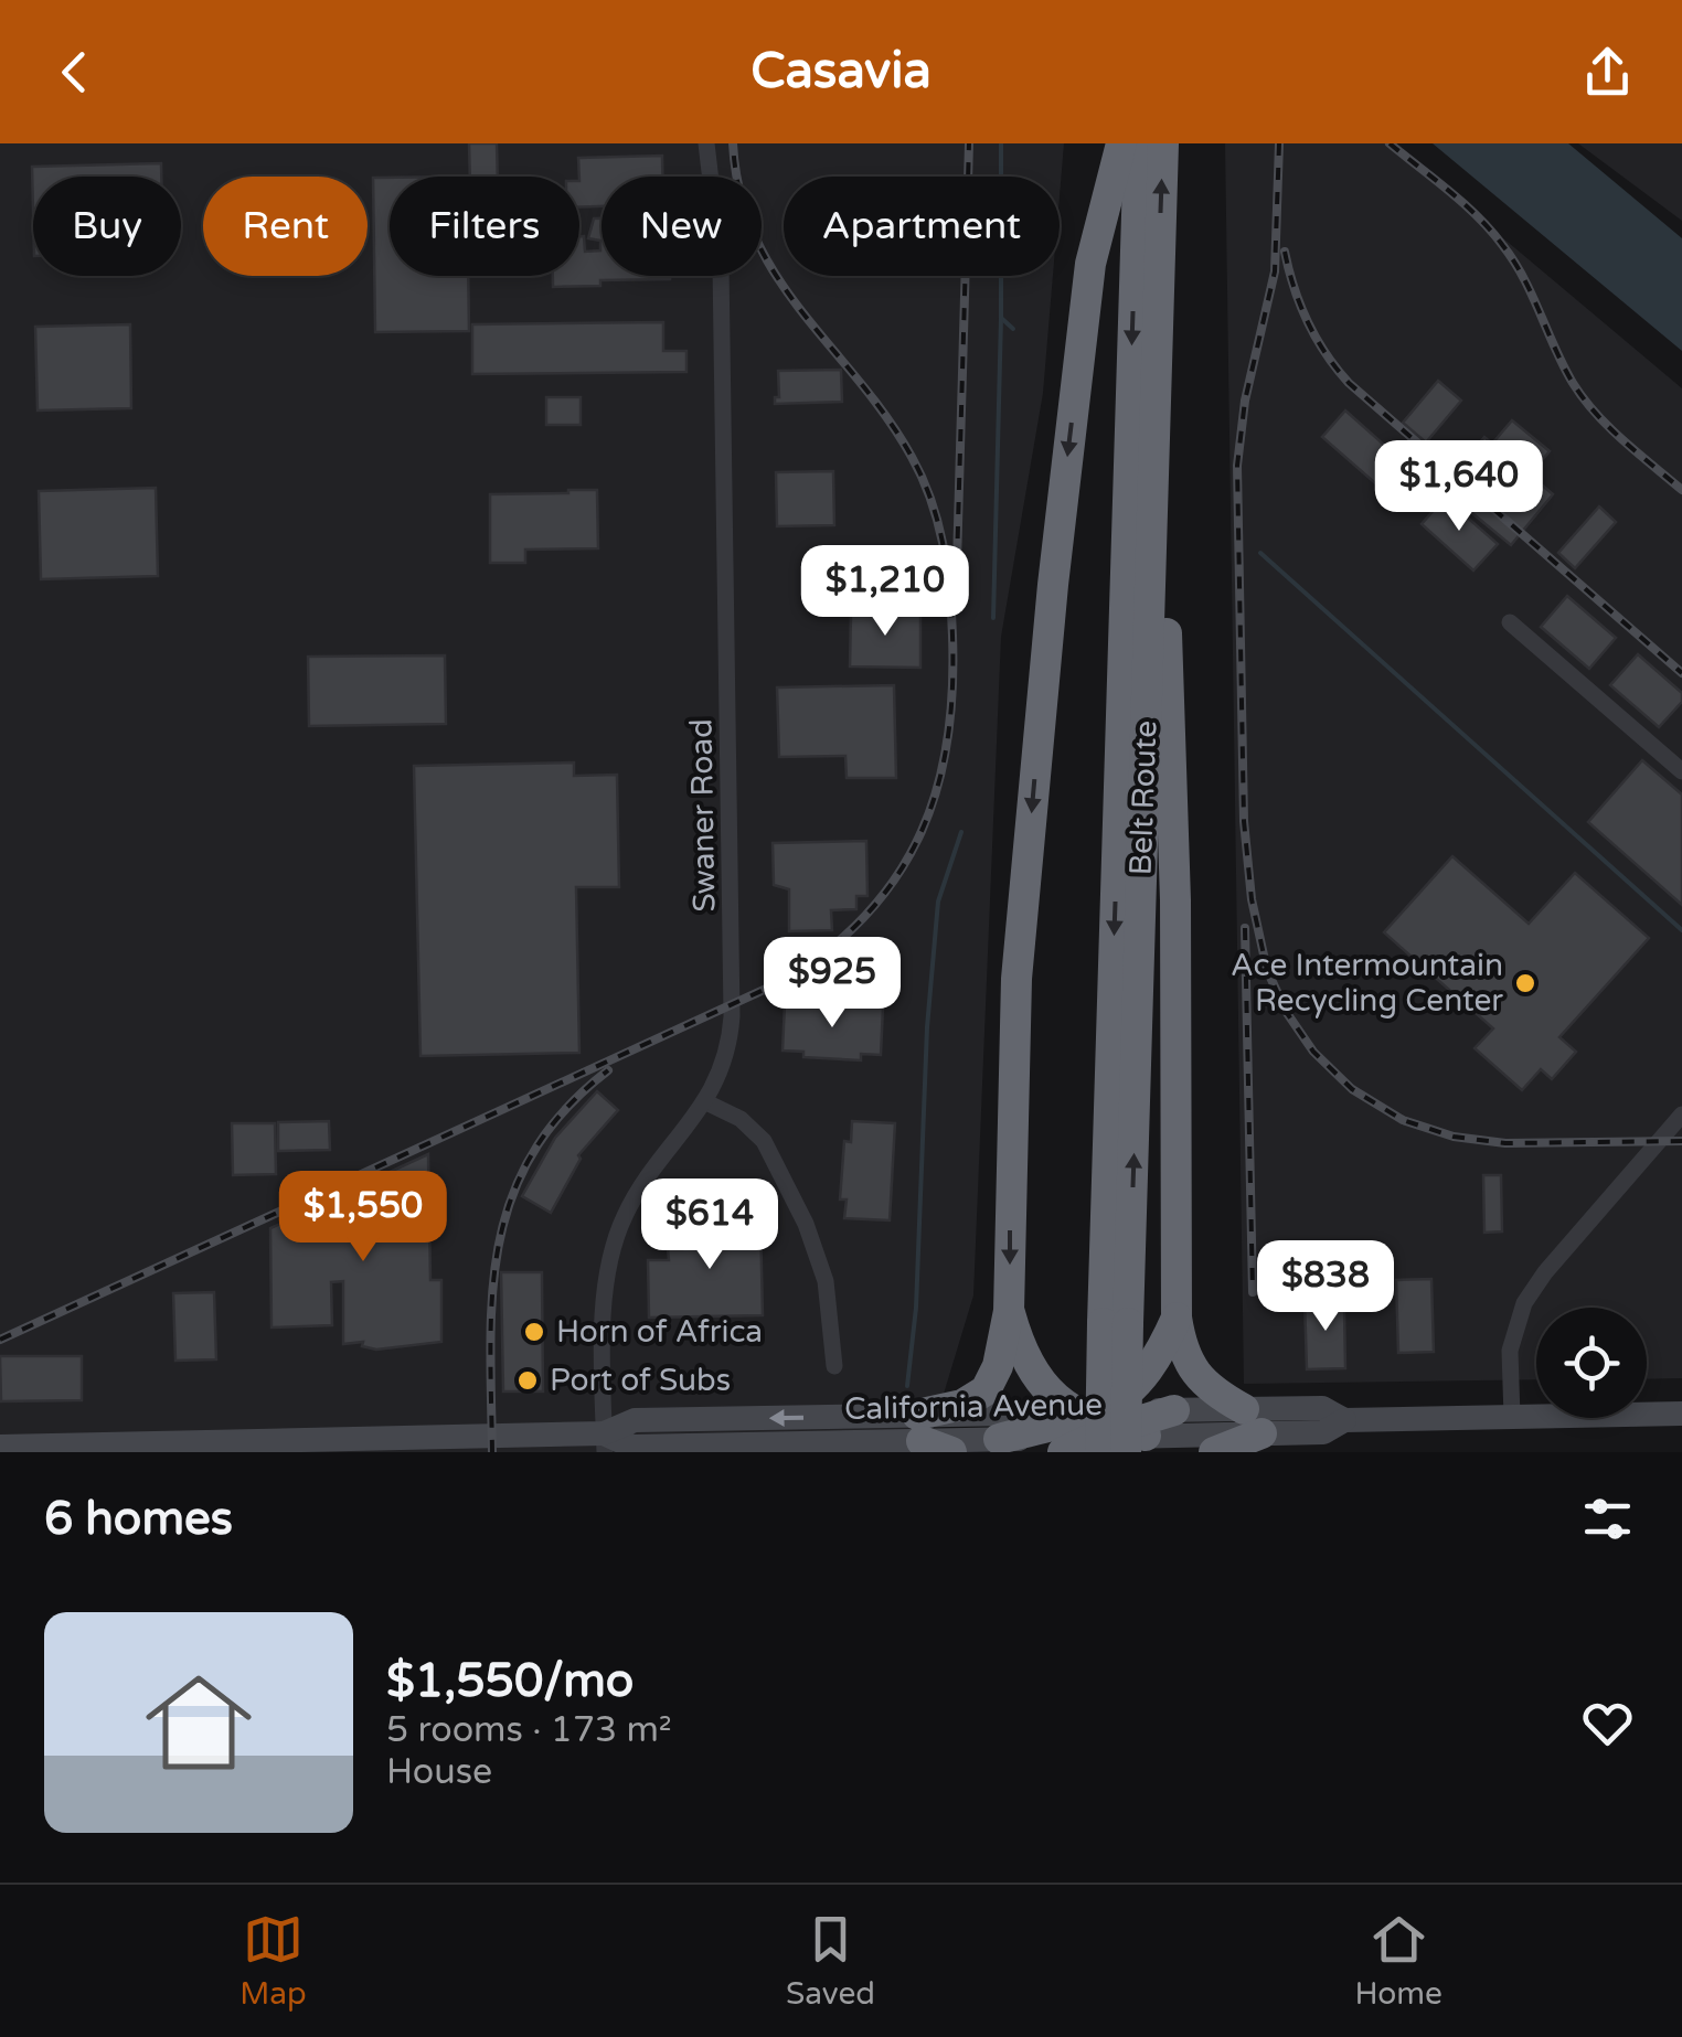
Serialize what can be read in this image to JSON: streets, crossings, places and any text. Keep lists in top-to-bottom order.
{
  "streets": {
    "highway": ["Belt Route"],
    "main road": ["California Avenue"],
    "street": ["Swaner Road"]
  },
  "crossings": [
    ["Belt Route", "California Avenue"],
    ["Swaner Road", "California Avenue"]
  ],
  "places": ["Ace Intermountain Recycling Center", "Horn of Africa", "Port of Subs"],
  "page": {
    "header": "Casavia",
    "chip": [
      "Buy",
      "Rent",
      "Filters",
      "New",
      "Apartment"
    ],
    "price": [
      "$1,640",
      "$1,210",
      "$925",
      "$1,550",
      "$614",
      "$838"
    ],
    "heading": "6 homes",
    "list": [
      {
        "name": "$1,550/mo",
        "note": "5 rooms · 173 m² · House"
      }
    ],
    "tabs": ["Map", "Saved", "Home"]
  }
}
